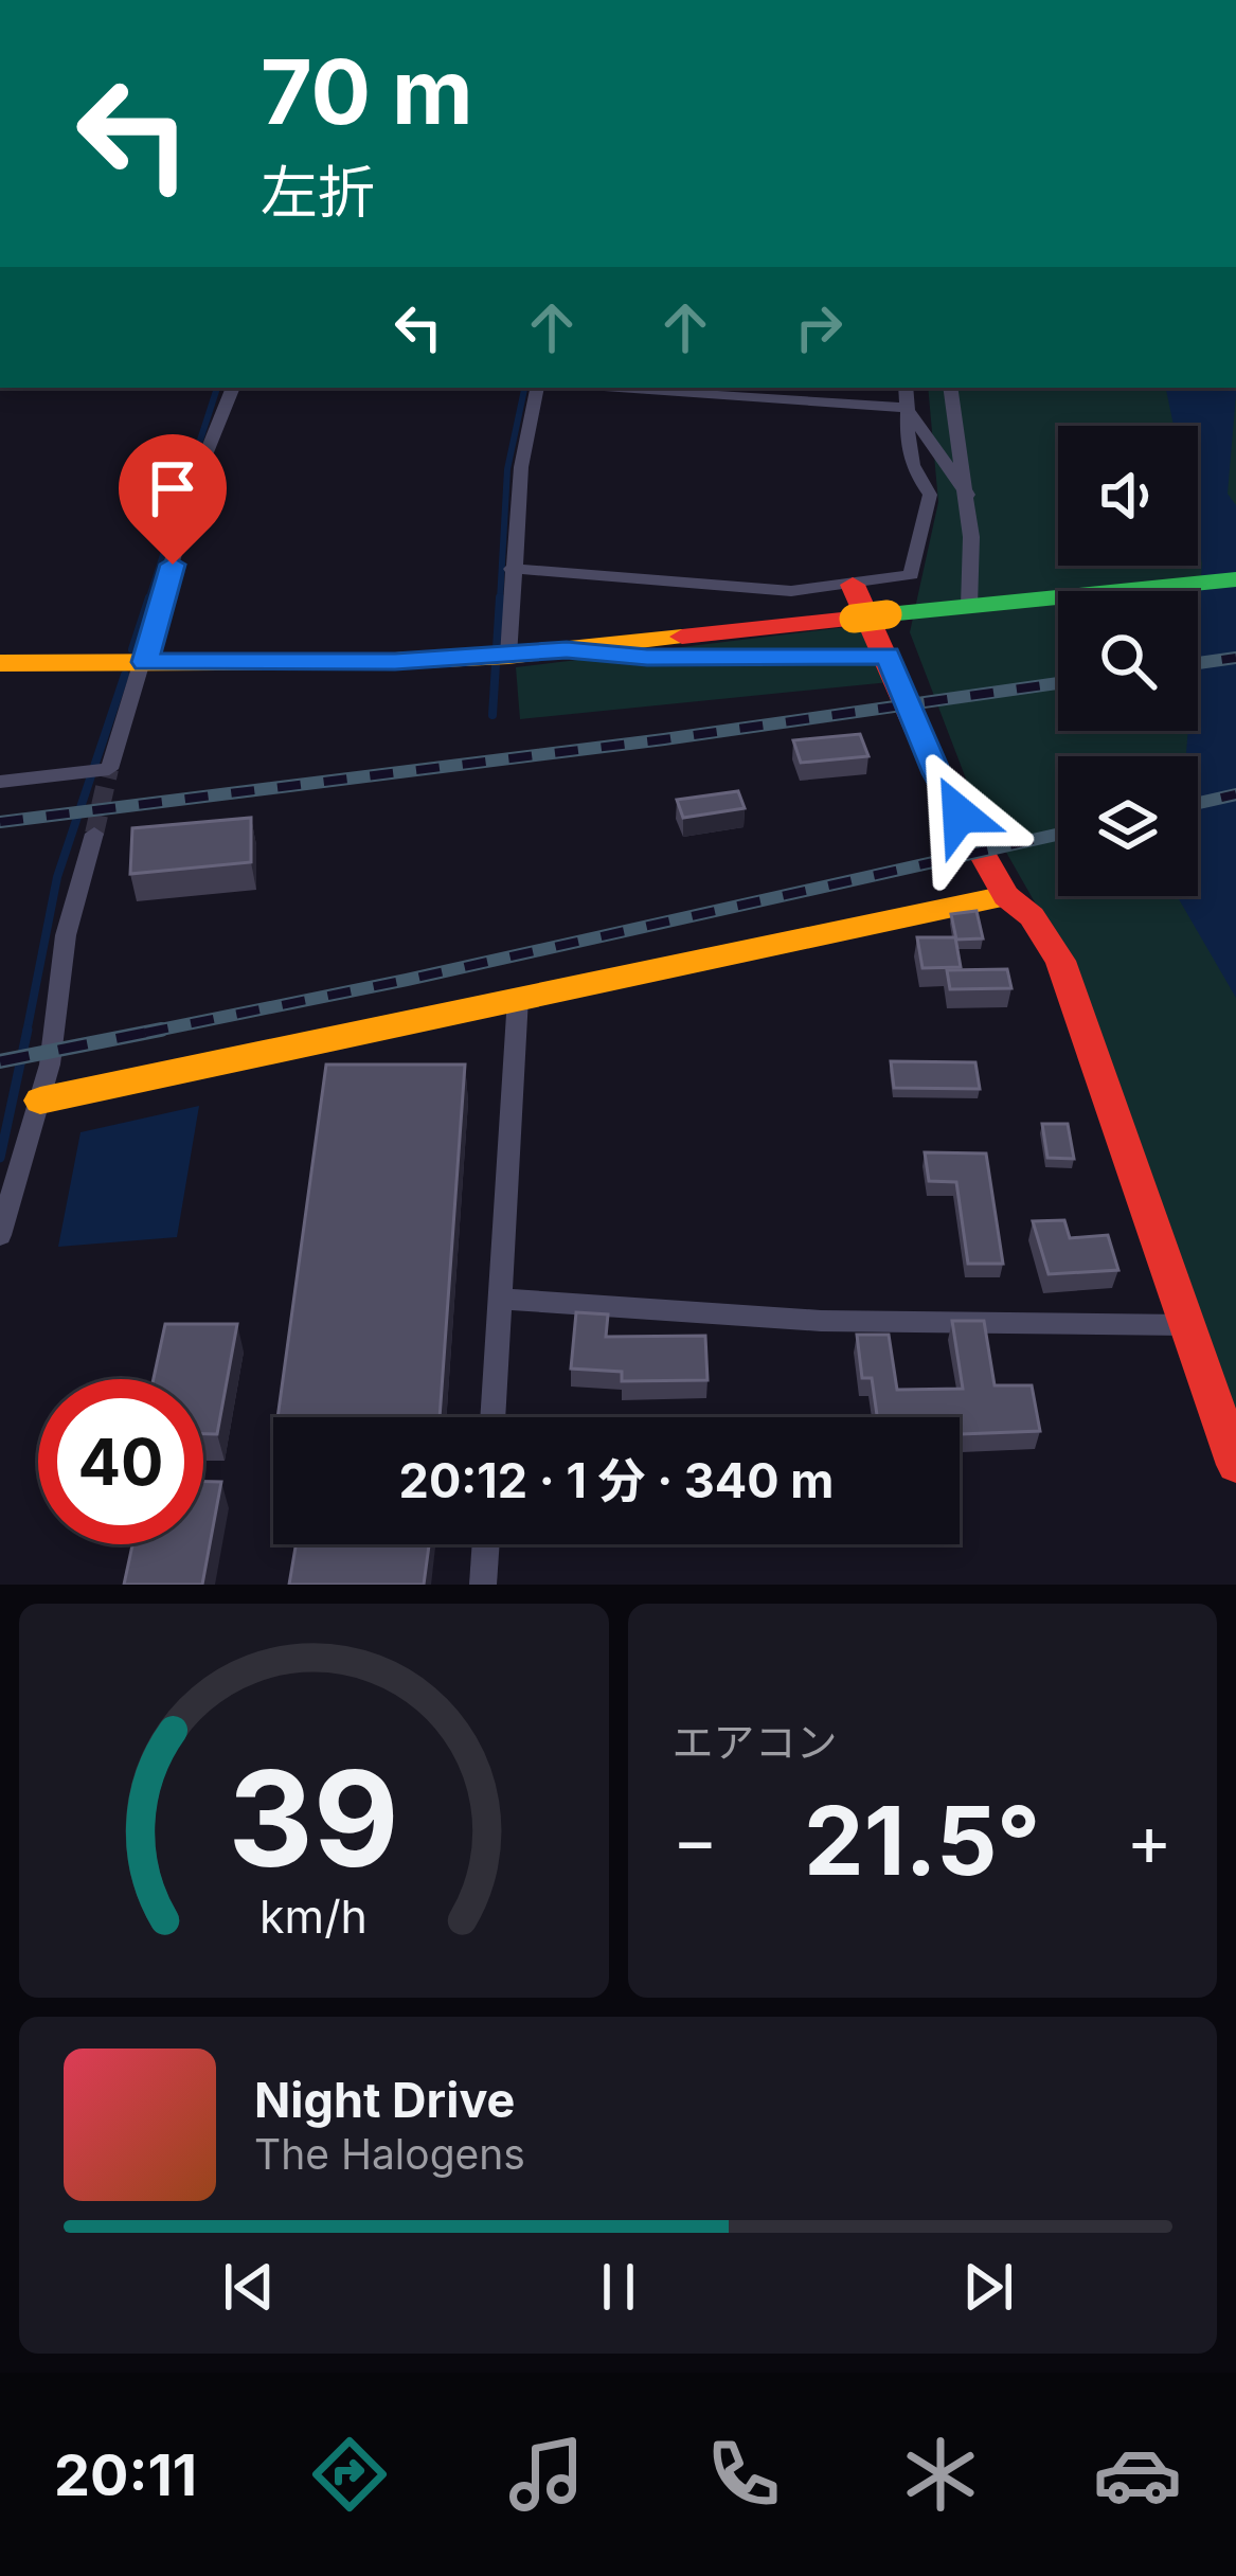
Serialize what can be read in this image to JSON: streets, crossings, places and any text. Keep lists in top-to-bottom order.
{
  "page": {
    "turn": ["70 m", "左折"],
    "limit": "40",
    "trip": "20:12 · 1 分 · 340 m",
    "tile": "エアコン",
    "heat": ["−", "21.5°", "+"],
    "song": ["Night Drive", "The Halogens"],
    "tabs": "20:11",
    "gauge": ["39", "km/h"]
  }
}
